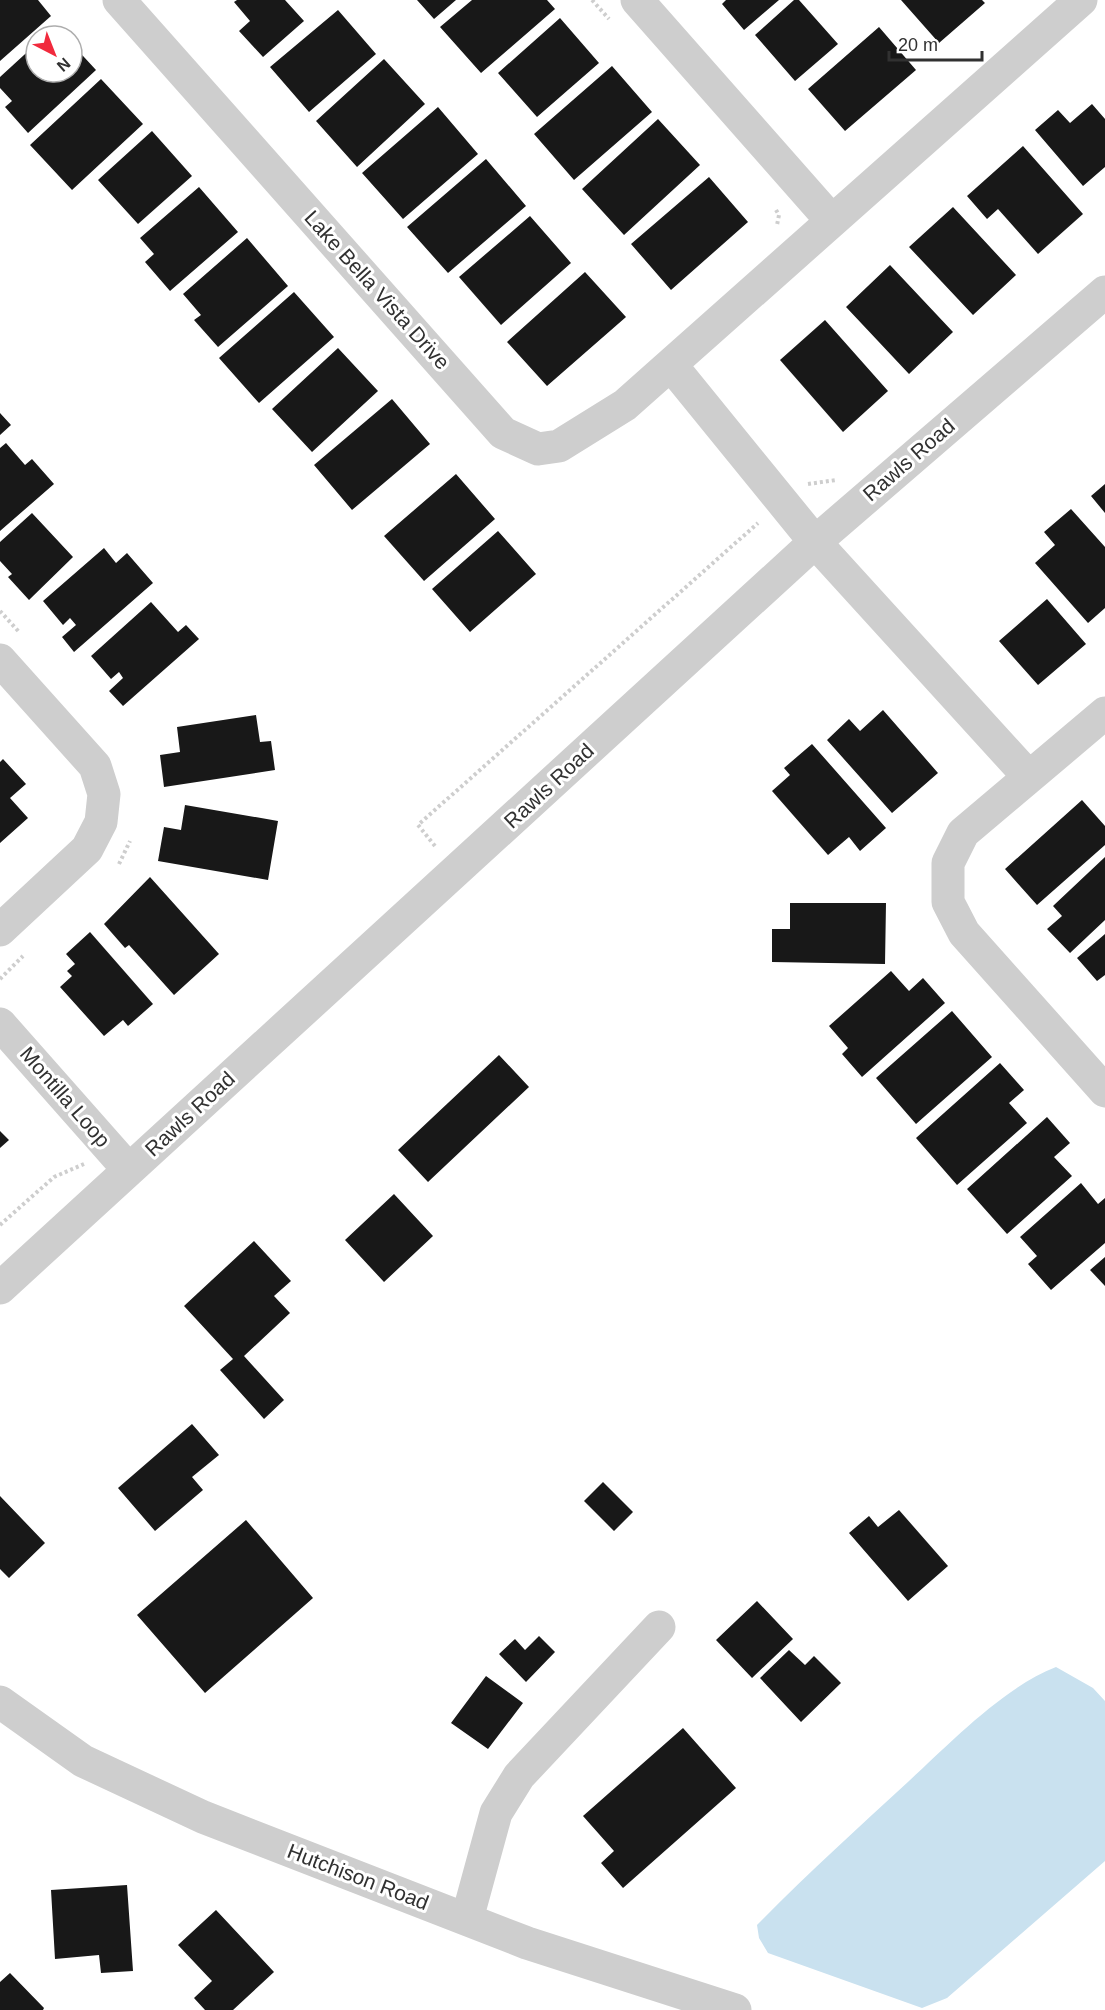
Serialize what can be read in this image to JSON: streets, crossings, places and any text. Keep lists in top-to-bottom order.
{
  "streets": {
    "street": [
      "Lake Bella Vista Drive",
      "Rawls Road",
      "Montilla Loop",
      "Hutchison Road"
    ]
  },
  "crossings": [
    ["Rawls Road", "Montilla Loop"]
  ],
  "scale_bar": "20 m",
  "north": "bottom right"
}
